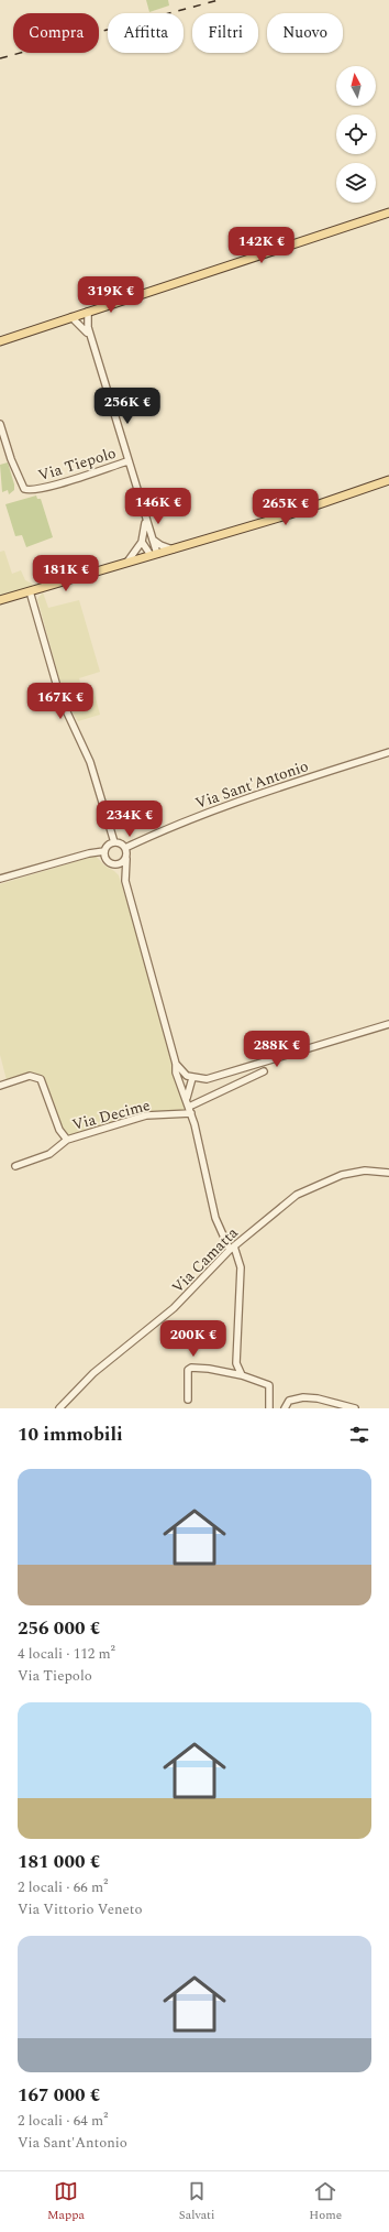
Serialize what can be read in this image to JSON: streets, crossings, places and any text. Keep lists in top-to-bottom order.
{
  "streets": {
    "street": [
      "Via Tiepolo",
      "Via Sant'Antonio",
      "Via Decime",
      "Via Camatta"
    ]
  },
  "north": "top",
  "page": {
    "chip": [
      "Compra",
      "Affitta",
      "Filtri",
      "Nuovo"
    ],
    "price": [
      "142K €",
      "319K €",
      "256K €",
      "146K €",
      "265K €",
      "181K €",
      "167K €",
      "234K €",
      "288K €",
      "200K €"
    ],
    "heading": "10 immobili",
    "list": [
      {
        "name": "256 000 €",
        "note": "4 locali · 112 m² · Via Tiepolo"
      },
      {
        "name": "181 000 €",
        "note": "2 locali · 66 m² · Via Vittorio Veneto"
      },
      {
        "name": "167 000 €",
        "note": "2 locali · 64 m² · Via Sant'Antonio"
      }
    ],
    "tabs": ["Mappa", "Salvati", "Home"]
  }
}
